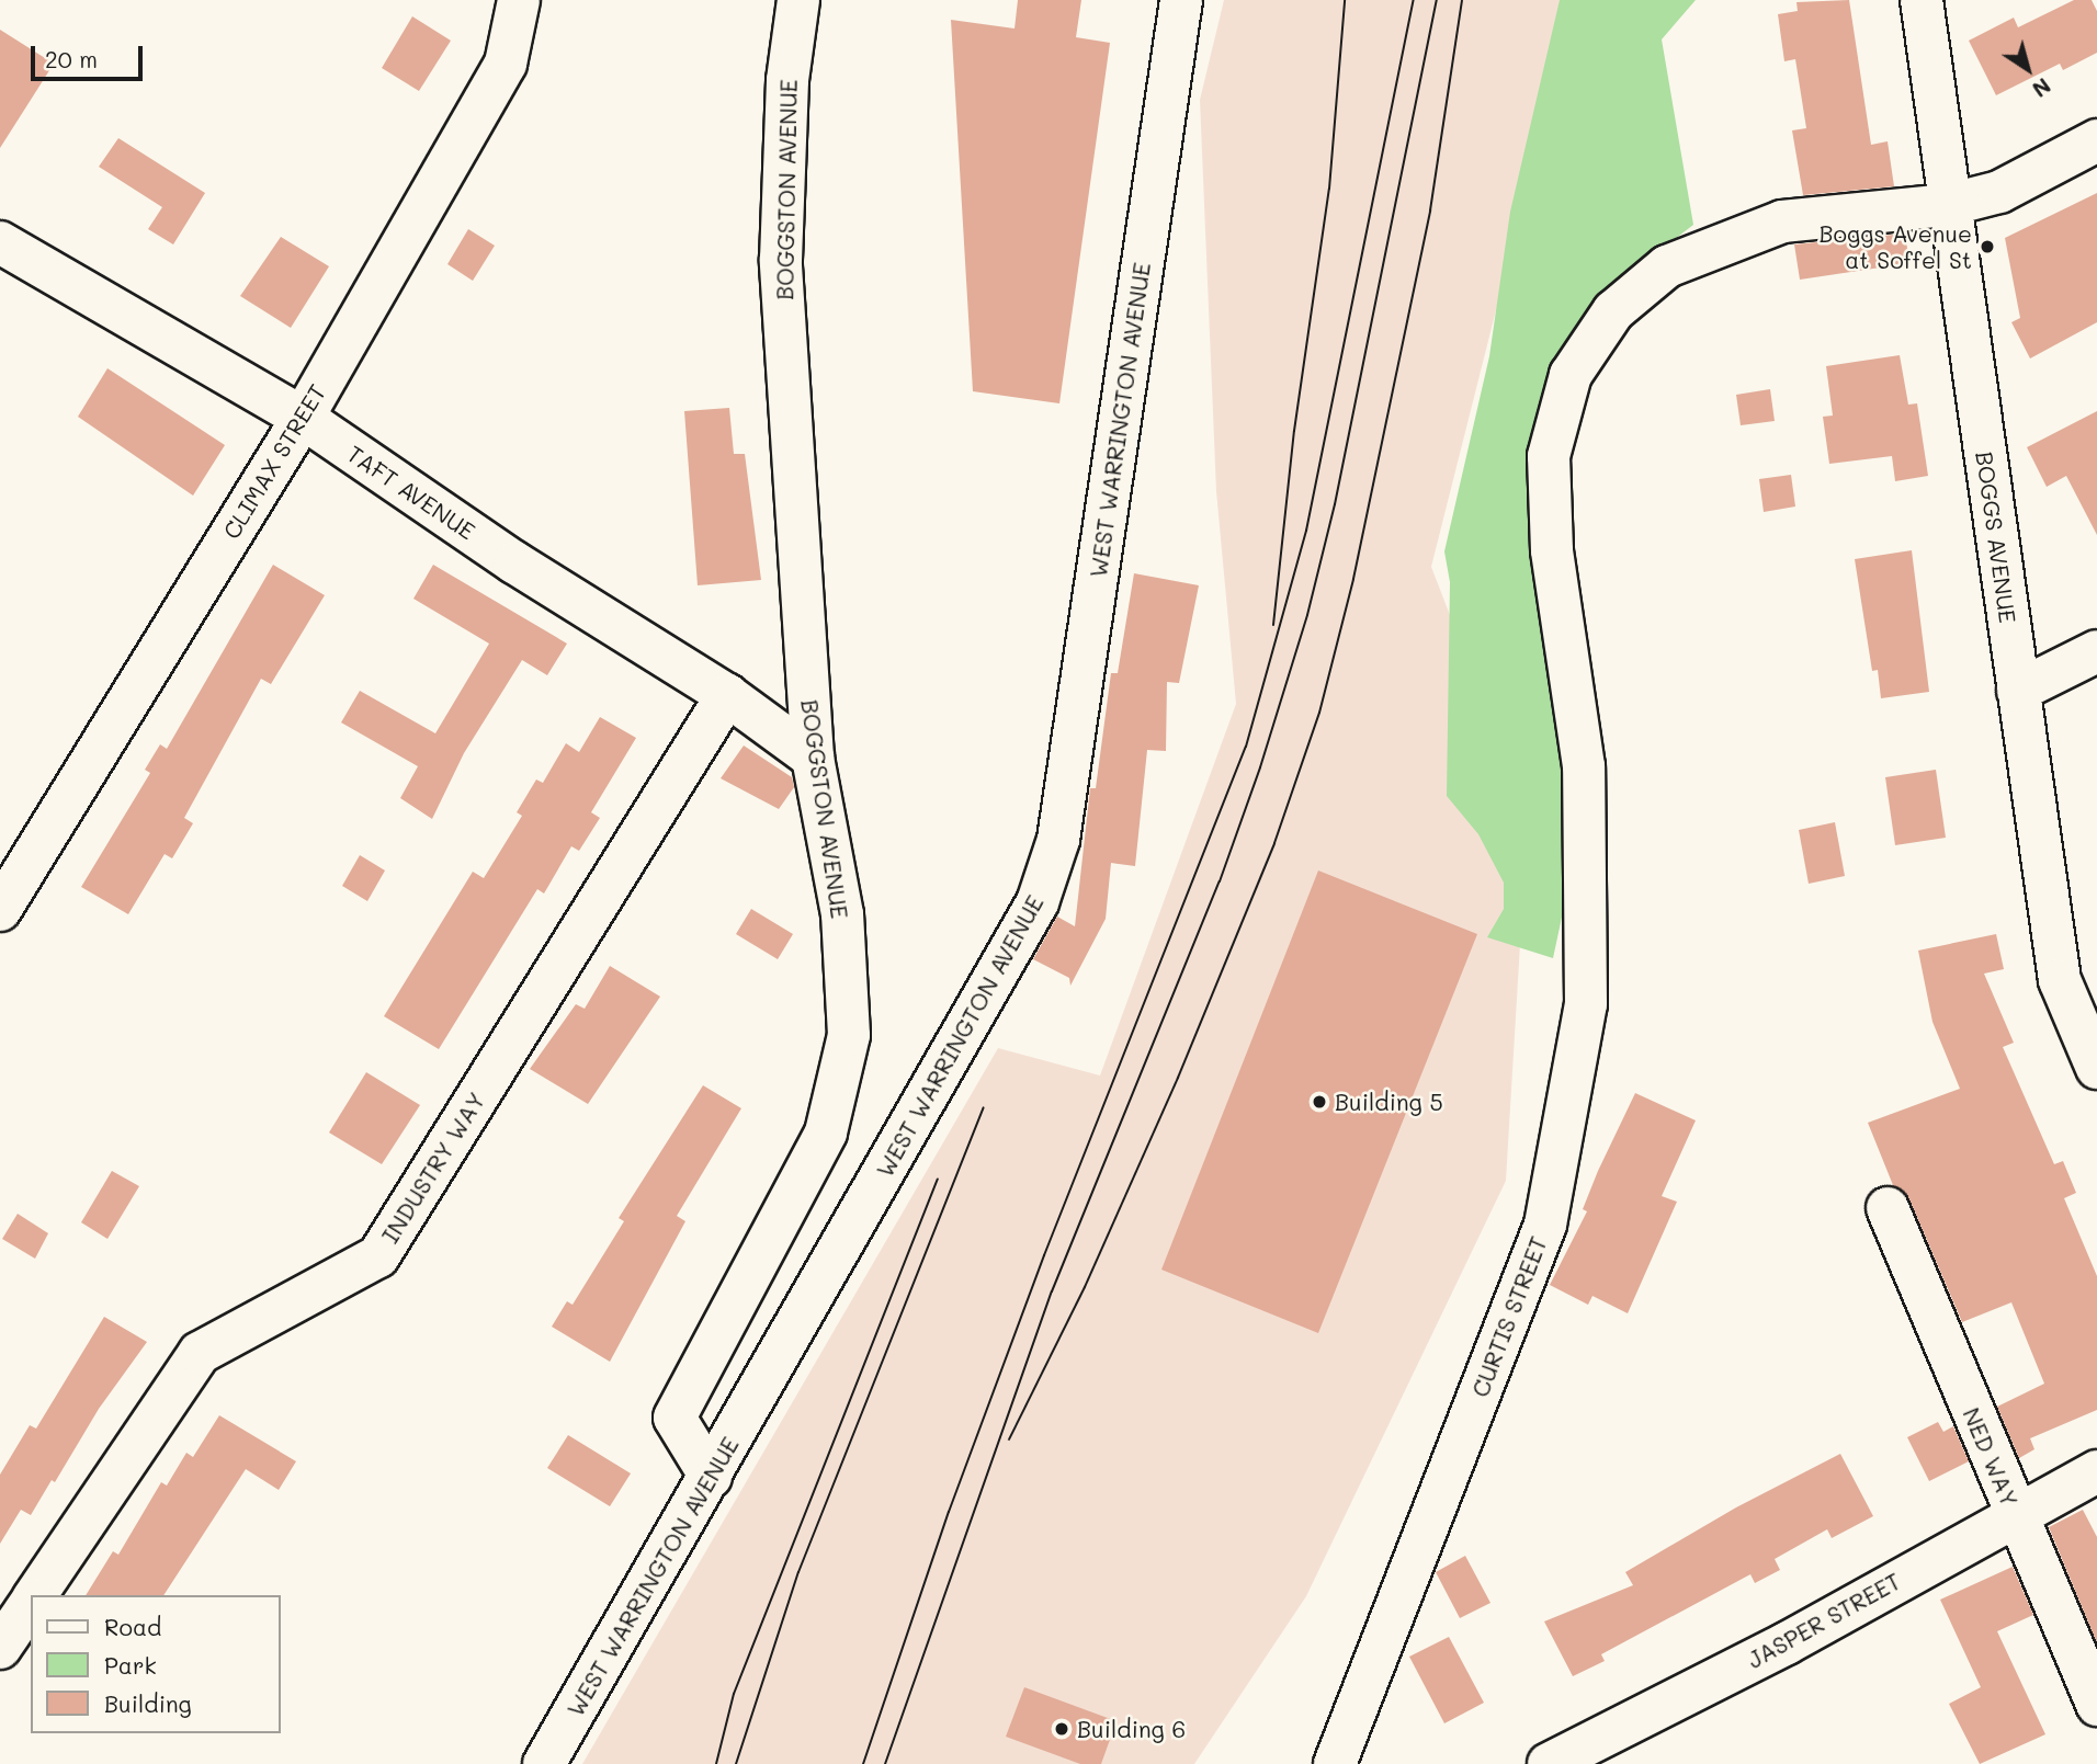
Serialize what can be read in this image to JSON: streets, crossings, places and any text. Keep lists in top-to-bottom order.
{
  "streets": {
    "street": [
      "BOGGSTON AVENUE",
      "WEST WARRINGTON AVENUE",
      "CLIMAX STREET",
      "TAFT AVENUE",
      "BOGGS AVENUE",
      "INDUSTRY WAY",
      "CURTIS STREET",
      "NED WAY",
      "JASPER STREET"
    ]
  },
  "crossings": [
    ["BOGGSTON AVENUE", "WEST WARRINGTON AVENUE"],
    ["BOGGSTON AVENUE", "TAFT AVENUE"],
    ["CLIMAX STREET", "TAFT AVENUE"],
    ["TAFT AVENUE", "INDUSTRY WAY"],
    ["BOGGS AVENUE", "CURTIS STREET"],
    ["NED WAY", "JASPER STREET"]
  ],
  "places": ["Boggs Avenue at Soffel St", "Building 5", "Building 6"],
  "legend": ["Road", "Park", "Building"],
  "scale_bar": "20 m",
  "north": "bottom right"
}
